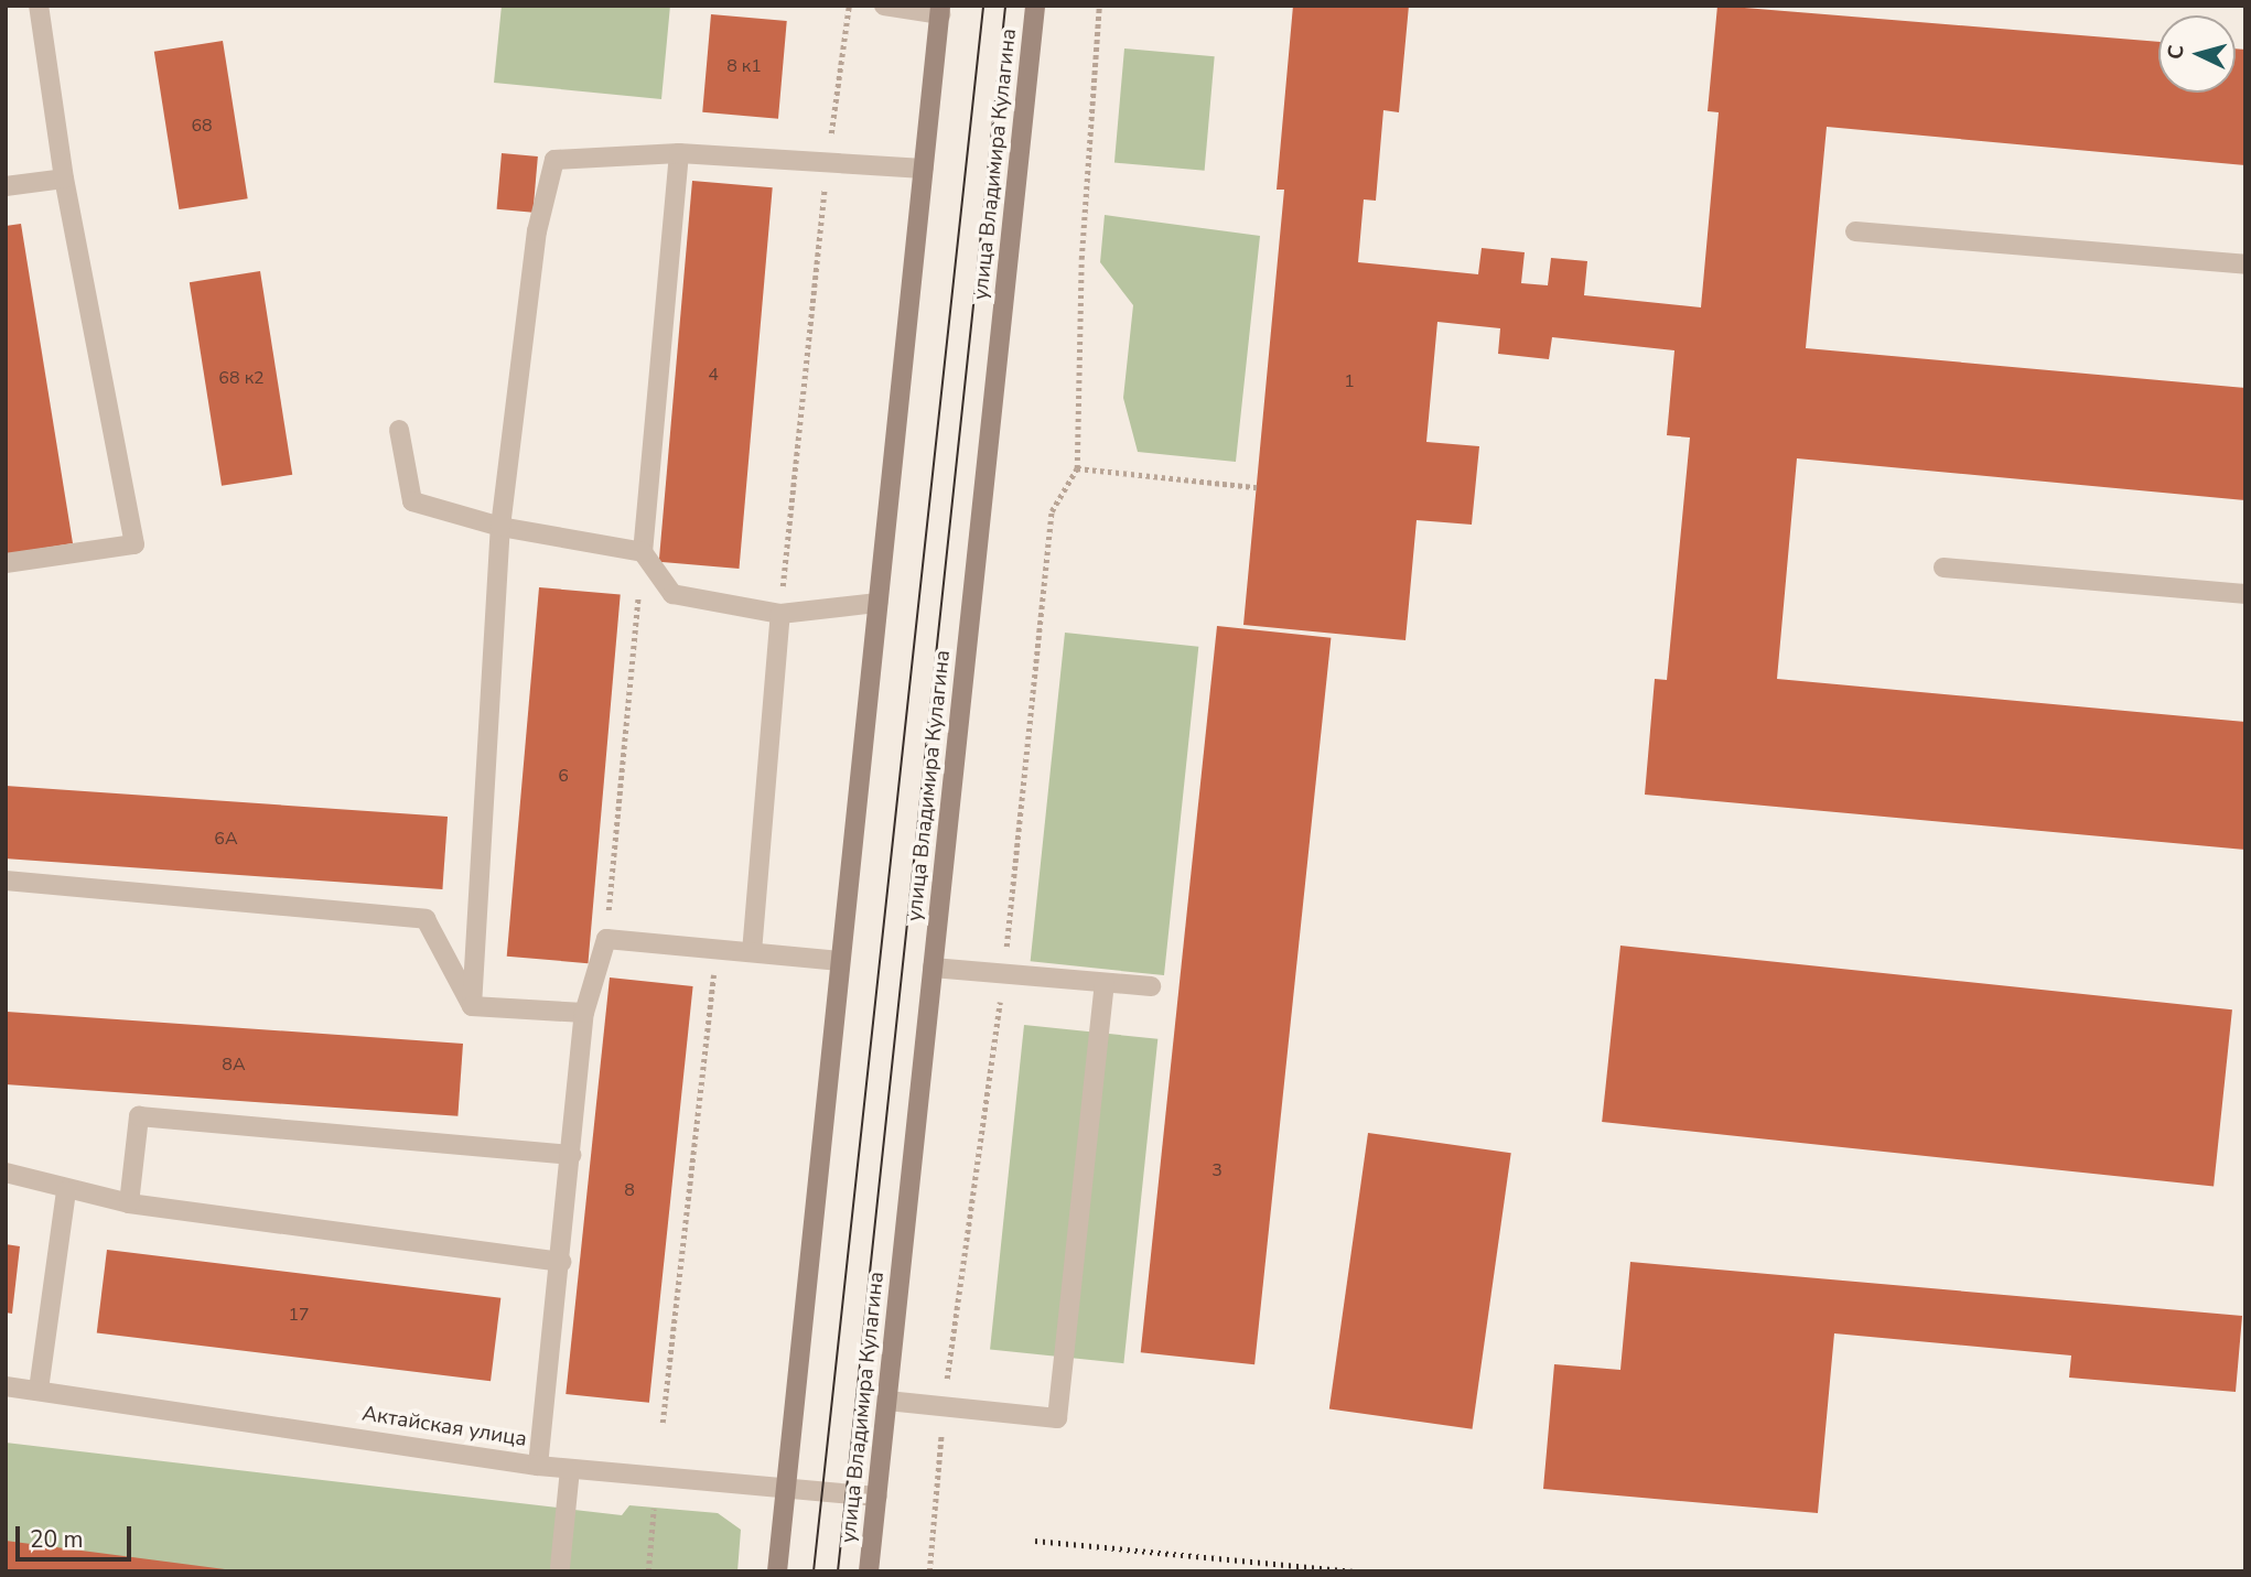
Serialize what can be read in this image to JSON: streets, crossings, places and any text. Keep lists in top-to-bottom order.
{
  "streets": {
    "main road": ["улица Владимира Кулагина"],
    "street": ["Актайская улица"]
  },
  "crossings": [
    ["улица Владимира Кулагина", "Актайская улица"]
  ],
  "house_numbers": [
    "8 к1",
    "68",
    "4",
    "68 к2",
    "1",
    "6",
    "6А",
    "8А",
    "3",
    "8",
    "17"
  ],
  "scale_bar": "20 m",
  "north": "left"
}
